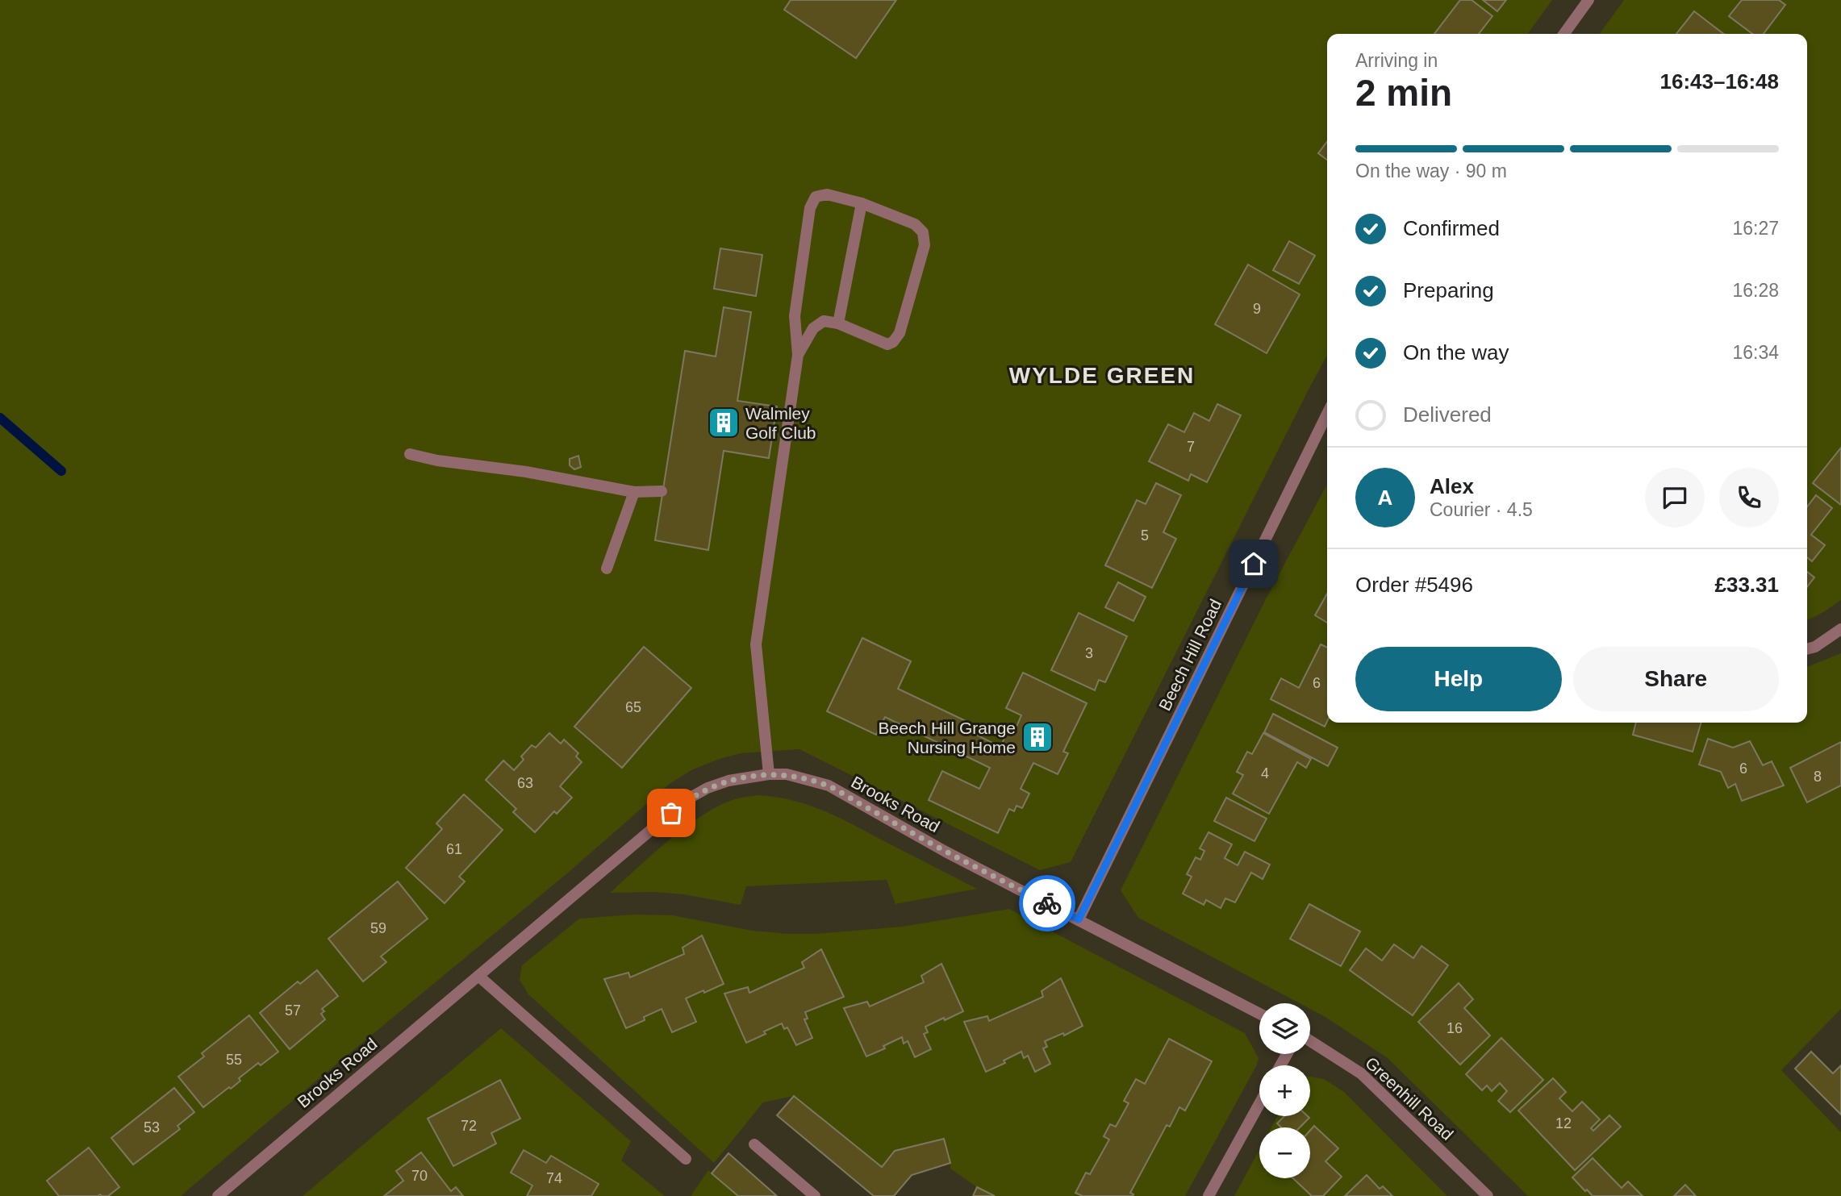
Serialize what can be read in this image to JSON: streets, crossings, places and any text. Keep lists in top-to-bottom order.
{
  "streets": {
    "street": ["Beech Hill Road", "Brooks Road", "Greenhill Road"]
  },
  "crossings": [
    ["Beech Hill Road", "Brooks Road"]
  ],
  "districts": ["WYLDE GREEN"],
  "places": {
    "building": ["Walmley Golf Club", "Beech Hill Grange Nursing Home"]
  },
  "house_numbers": [
    "9",
    "7",
    "5",
    "3",
    "6",
    "65",
    "6",
    "4",
    "8",
    "63",
    "61",
    "59",
    "57",
    "16",
    "55",
    "12",
    "72",
    "53",
    "70",
    "74"
  ],
  "page": {
    "heading": ["2 min", "Arriving in", "16:43–16:48"],
    "panel": [
      "Alex",
      "Courier · 4.5",
      "Order #5496",
      "£33.31"
    ],
    "bar": "On the way · 90 m",
    "list": [
      ["Confirmed", "16:27"],
      ["Preparing", "16:28"],
      ["On the way", "16:34"],
      "Delivered"
    ],
    "round": "A",
    "buttons": ["Help", "Share"],
    "map_buttons": ["+", "−"]
  }
}
